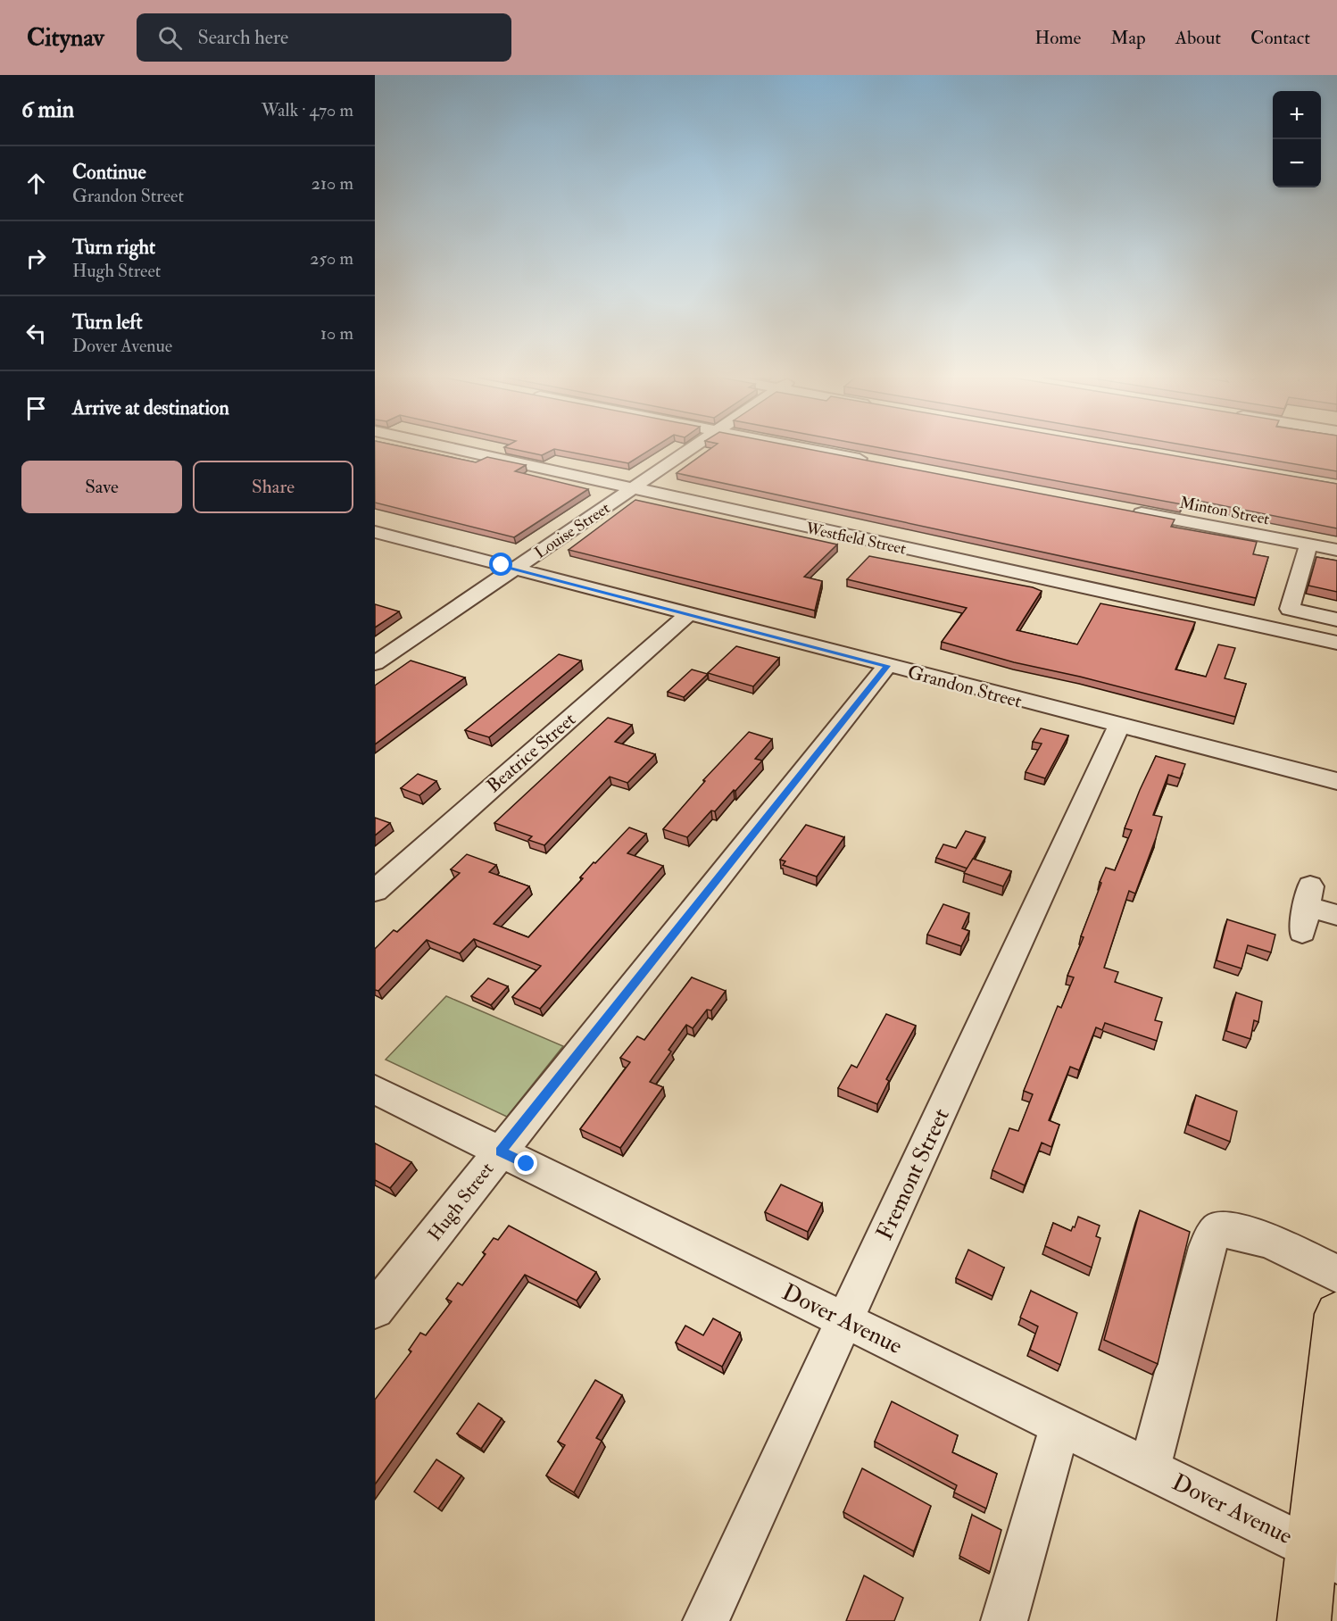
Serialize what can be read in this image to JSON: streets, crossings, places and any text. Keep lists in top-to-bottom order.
{
  "streets": {
    "street": [
      "Minton Street",
      "Louise Street",
      "Westfield Street",
      "Grandon Street",
      "Beatrice Street",
      "Fremont Street",
      "Hugh Street",
      "Dover Avenue"
    ]
  },
  "crossings": [
    ["Louise Street", "Westfield Street"],
    ["Louise Street", "Grandon Street"],
    ["Grandon Street", "Beatrice Street"],
    ["Grandon Street", "Fremont Street"],
    ["Grandon Street", "Hugh Street"],
    ["Fremont Street", "Dover Avenue"],
    ["Hugh Street", "Dover Avenue"]
  ],
  "page": {
    "header": "Citynav",
    "search": "Search here",
    "nav": [
      "Home",
      "Map",
      "About",
      "Contact"
    ],
    "heading": ["6 min", "Walk · 470 m"],
    "map_buttons": ["+", "−"],
    "list": [
      ["Continue", "Grandon Street", "210 m"],
      ["Turn right", "Hugh Street", "250 m"],
      ["Turn left", "Dover Avenue", "10 m"],
      "Arrive at destination"
    ],
    "buttons": ["Save", "Share"]
  }
}
